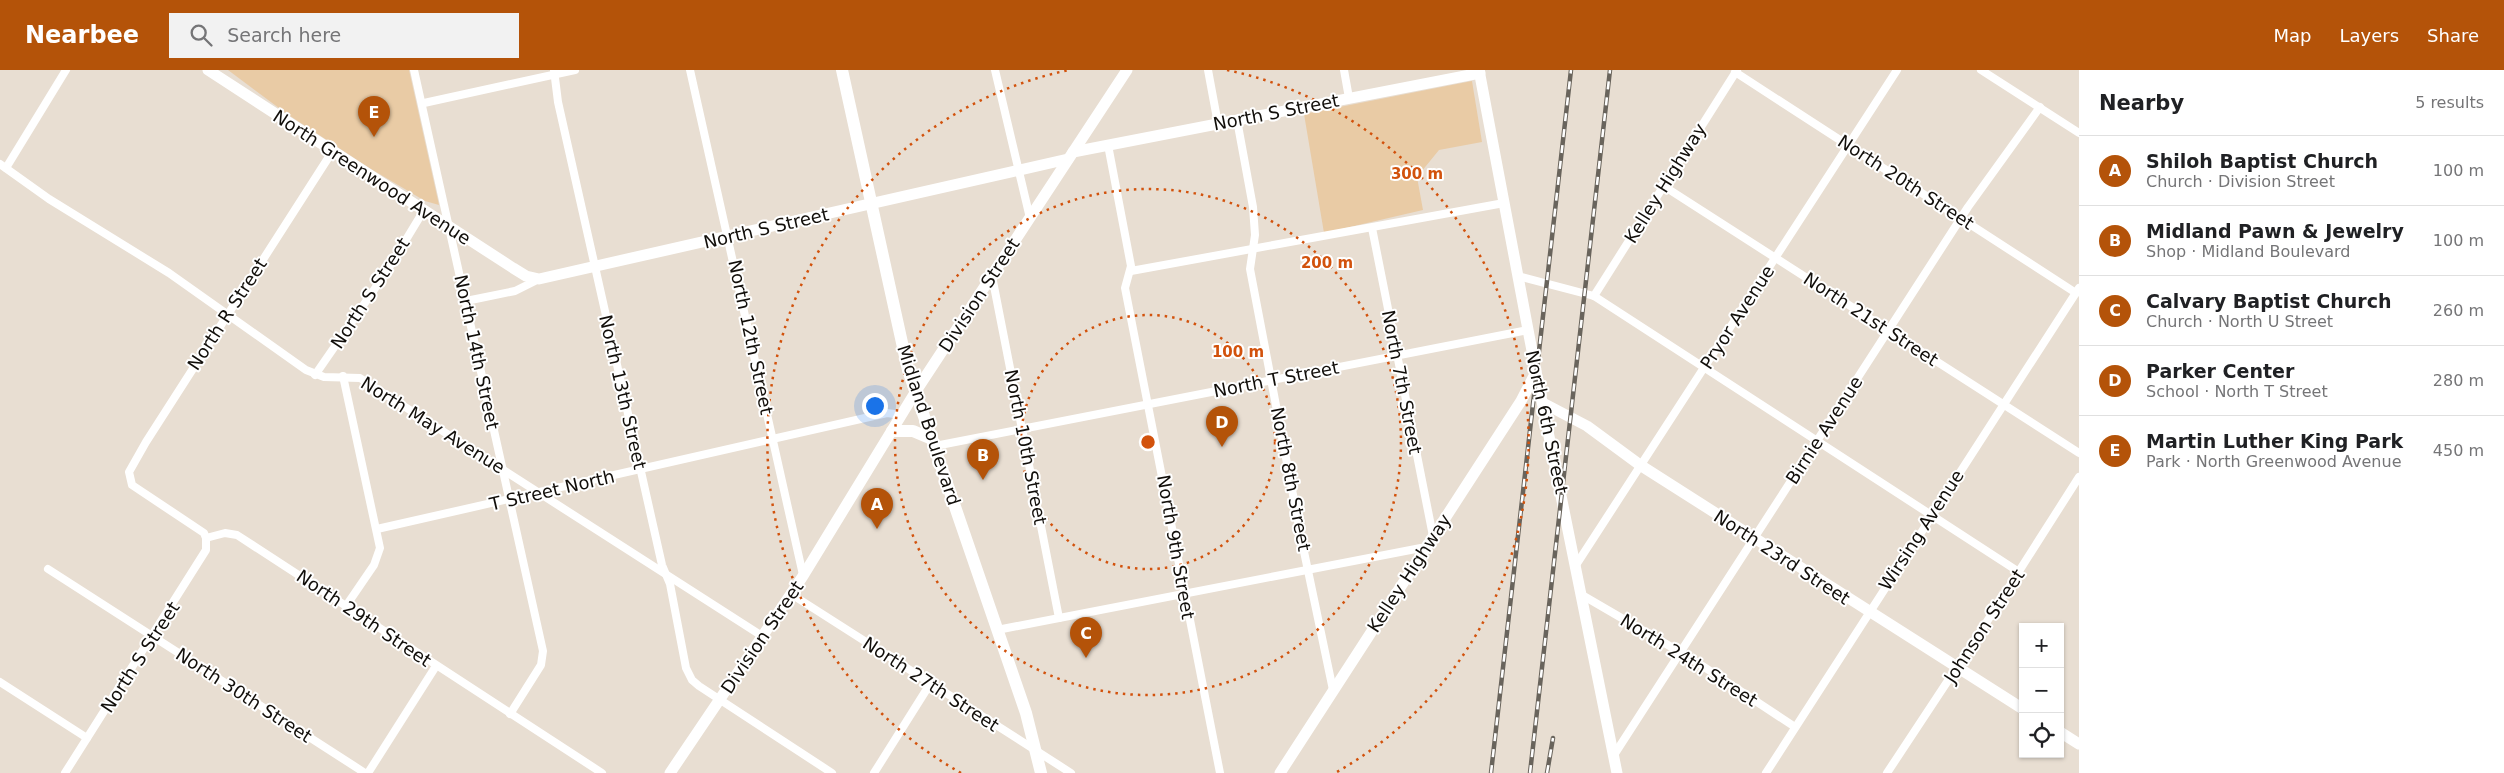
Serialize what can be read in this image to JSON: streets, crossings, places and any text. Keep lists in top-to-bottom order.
{
  "streets": {
    "main road": ["Midland Boulevard"],
    "street": [
      "North S Street",
      "North Greenwood Avenue",
      "North 20th Street",
      "Kelley Highway",
      "Division Street",
      "North R Street",
      "Pryor Avenue",
      "North 21st Street",
      "North 12th Street",
      "North 14th Street",
      "North T Street",
      "North 7th Street",
      "North 13th Street",
      "North 6th Street",
      "North May Avenue",
      "Birnie Avenue",
      "North 10th Street",
      "North 8th Street",
      "T Street North",
      "Wirsing Avenue",
      "North 9th Street",
      "North 23rd Street",
      "North 29th Street",
      "Johnson Street",
      "North 24th Street",
      "North 27th Street",
      "North 30th Street"
    ]
  },
  "crossings": [
    ["North S Street", "North Greenwood Avenue"],
    ["North S Street", "Division Street"],
    ["North S Street", "North R Street"],
    ["North S Street", "North 12th Street"],
    ["North S Street", "North 14th Street"],
    ["North S Street", "North 13th Street"],
    ["North S Street", "North 6th Street"],
    ["North S Street", "North May Avenue"],
    ["North S Street", "Midland Boulevard"],
    ["North S Street", "North 8th Street"],
    ["North S Street", "North 9th Street"],
    ["North S Street", "North 29th Street"],
    ["North S Street", "North 30th Street"],
    ["North Greenwood Avenue", "North R Street"],
    ["North Greenwood Avenue", "North 14th Street"],
    ["North 20th Street", "Kelley Highway"],
    ["North 20th Street", "Pryor Avenue"],
    ["North 20th Street", "Birnie Avenue"],
    ["North 20th Street", "Wirsing Avenue"],
    ["Kelley Highway", "North 21st Street"],
    ["Kelley Highway", "North 7th Street"],
    ["Kelley Highway", "North 6th Street"],
    ["Kelley Highway", "North 8th Street"],
    ["Division Street", "North 12th Street"],
    ["Division Street", "North 13th Street"],
    ["Division Street", "North May Avenue"],
    ["Division Street", "Midland Boulevard"],
    ["Division Street", "North 10th Street"],
    ["Division Street", "T Street North"],
    ["Division Street", "North 27th Street"],
    ["North R Street", "North 29th Street"],
    ["Pryor Avenue", "North 21st Street"],
    ["Pryor Avenue", "North 6th Street"],
    ["Pryor Avenue", "North 23rd Street"],
    ["North 21st Street", "Birnie Avenue"],
    ["North 21st Street", "Wirsing Avenue"],
    ["North 12th Street", "T Street North"],
    ["North 14th Street", "North May Avenue"],
    ["North 14th Street", "T Street North"],
    ["North 14th Street", "North 29th Street"],
    ["North T Street", "North 7th Street"],
    ["North T Street", "North 6th Street"],
    ["North T Street", "Midland Boulevard"],
    ["North T Street", "North 10th Street"],
    ["North T Street", "North 8th Street"],
    ["North T Street", "North 9th Street"],
    ["North 13th Street", "North May Avenue"],
    ["North 13th Street", "T Street North"],
    ["North 6th Street", "Birnie Avenue"],
    ["North 6th Street", "North 23rd Street"],
    ["North 6th Street", "North 24th Street"],
    ["North May Avenue", "T Street North"],
    ["Midland Boulevard", "North 27th Street"],
    ["Birnie Avenue", "North 23rd Street"],
    ["Birnie Avenue", "North 24th Street"],
    ["Wirsing Avenue", "North 23rd Street"],
    ["Wirsing Avenue", "North 24th Street"],
    ["North 23rd Street", "Johnson Street"]
  ],
  "page": {
    "header": "Nearbee",
    "search": "Search here",
    "nav": ["Map", "Layers", "Share"],
    "heading": ["Nearby", "5 results"],
    "pins": [
      "E",
      "D",
      "B",
      "A",
      "C"
    ],
    "list": [
      {
        "mark": "A",
        "name": "Shiloh Baptist Church",
        "note": "Church · Division Street",
        "value": "100 m"
      },
      {
        "mark": "B",
        "name": "Midland Pawn & Jewelry",
        "note": "Shop · Midland Boulevard",
        "value": "100 m"
      },
      {
        "mark": "C",
        "name": "Calvary Baptist Church",
        "note": "Church · North U Street",
        "value": "260 m"
      },
      {
        "mark": "D",
        "name": "Parker Center",
        "note": "School · North T Street",
        "value": "280 m"
      },
      {
        "mark": "E",
        "name": "Martin Luther King Park",
        "note": "Park · North Greenwood Avenue",
        "value": "450 m"
      }
    ],
    "map_buttons": ["+", "−"]
  },
  "rings": ["300 m", "200 m", "100 m"]
}
